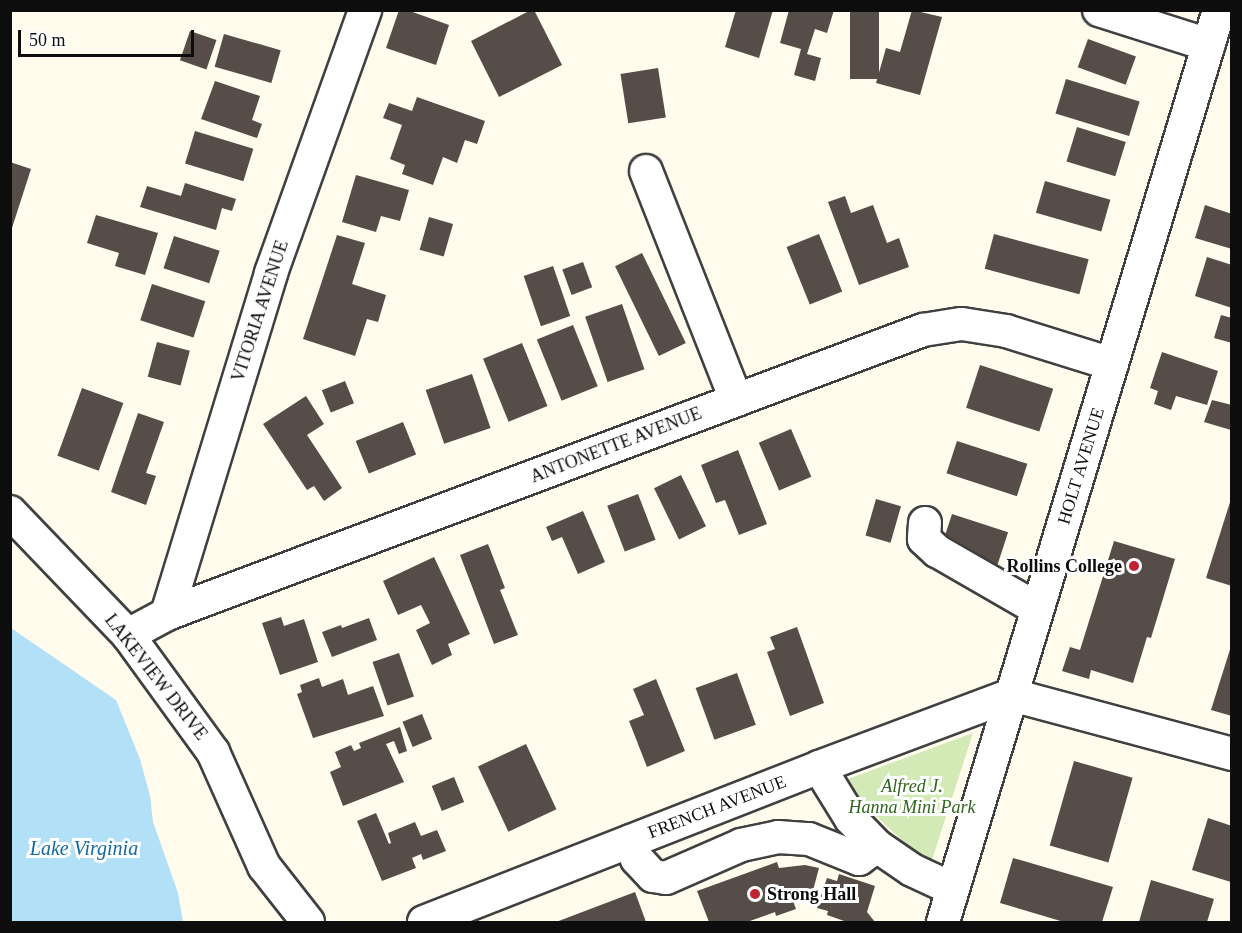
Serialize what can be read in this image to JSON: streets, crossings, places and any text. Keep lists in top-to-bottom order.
{
  "streets": {
    "street": [
      "VITORIA AVENUE",
      "ANTONETTE AVENUE",
      "HOLT AVENUE",
      "LAKEVIEW DRIVE",
      "FRENCH AVENUE"
    ]
  },
  "crossings": [
    ["VITORIA AVENUE", "ANTONETTE AVENUE"],
    ["ANTONETTE AVENUE", "HOLT AVENUE"],
    ["ANTONETTE AVENUE", "LAKEVIEW DRIVE"],
    ["HOLT AVENUE", "FRENCH AVENUE"]
  ],
  "water": ["Lake Virginia"],
  "parks": ["Alfred J. Hanna Mini Park"],
  "places": ["Rollins College", "Strong Hall"],
  "scale_bar": "50 m"
}
